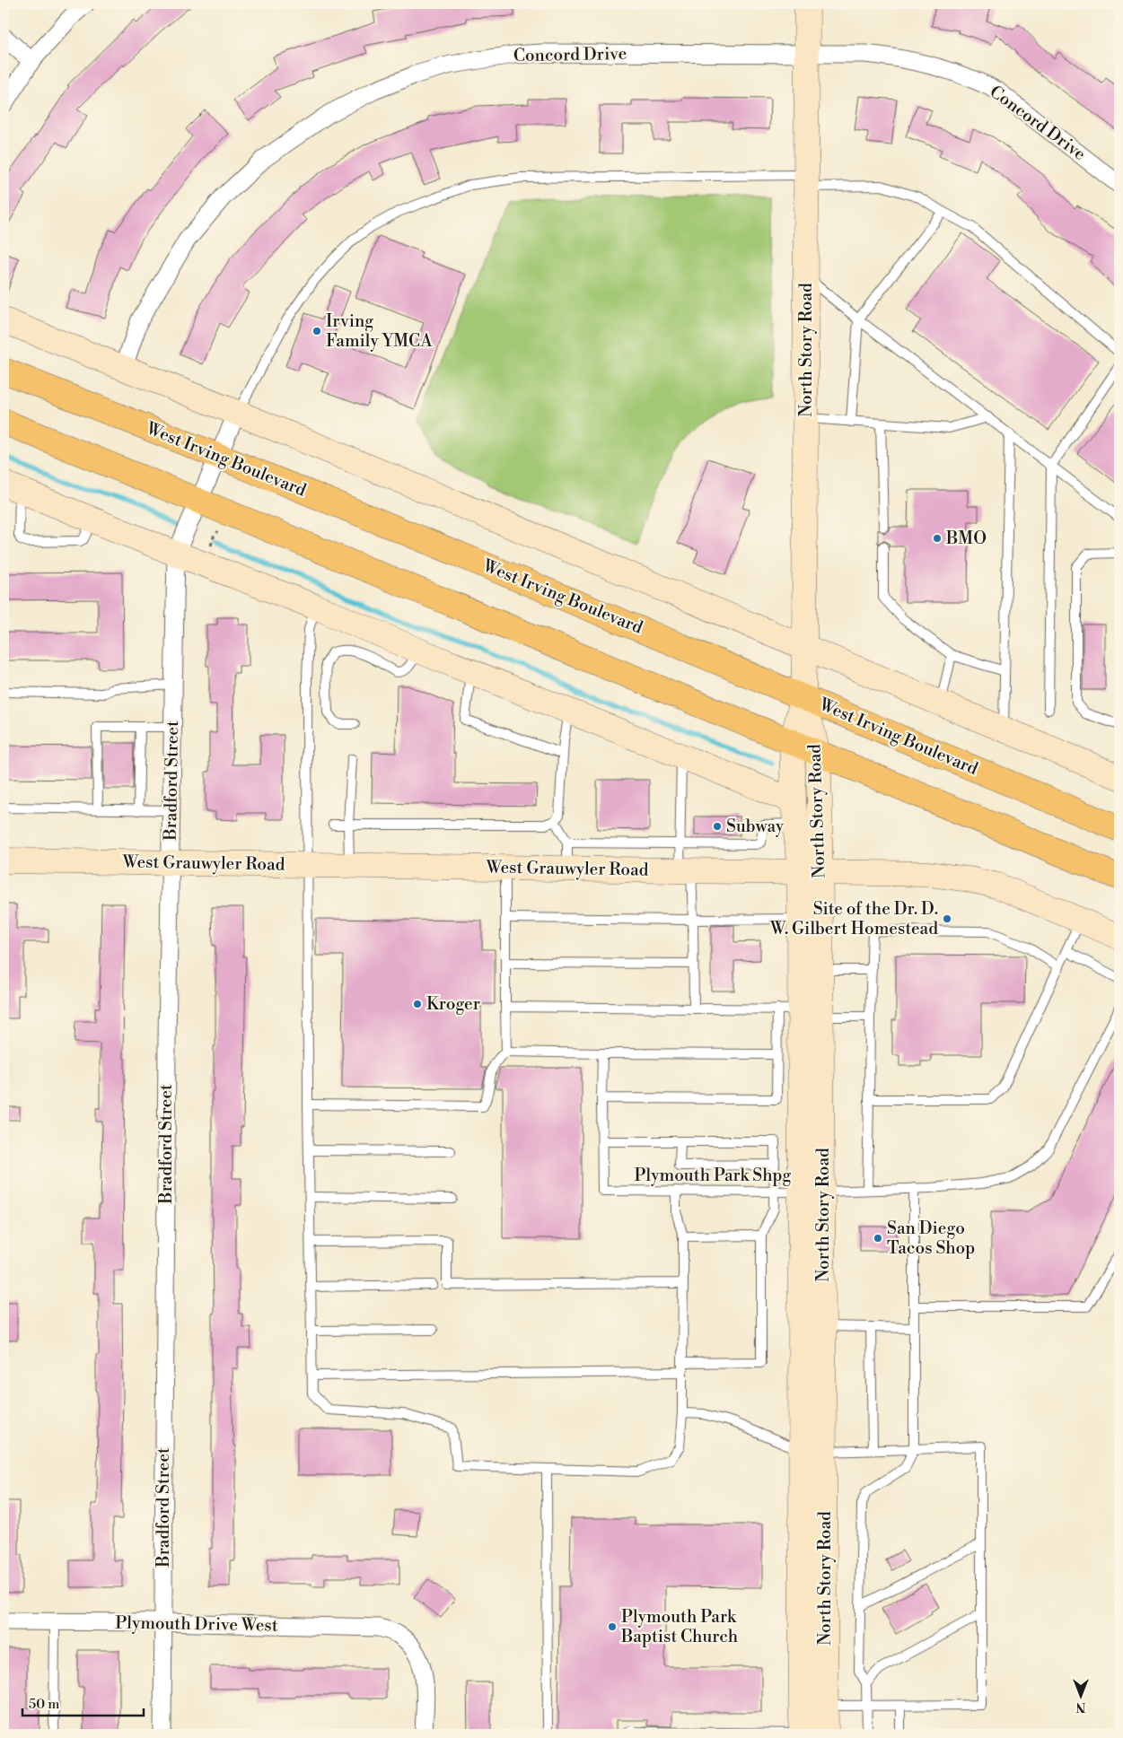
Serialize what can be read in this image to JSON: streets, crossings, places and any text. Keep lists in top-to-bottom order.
{
  "streets": {
    "main road": ["North Story Road", "West Irving Boulevard", "West Grauwyler Road"],
    "street": ["Concord Drive", "Bradford Street", "Plymouth Drive West"],
    "lane": ["Plymouth Park Shpg"]
  },
  "crossings": [
    ["Concord Drive", "North Story Road"],
    ["North Story Road", "West Irving Boulevard"],
    ["North Story Road", "West Grauwyler Road"],
    ["North Story Road", "Plymouth Park Shpg"],
    ["Bradford Street", "West Grauwyler Road"],
    ["Bradford Street", "Plymouth Drive West"]
  ],
  "places": [
    "Irving Family YMCA",
    "BMO",
    "Subway",
    "Site of the Dr. D. W. Gilbert Homestead",
    "Kroger",
    "San Diego Tacos Shop",
    "Plymouth Park Baptist Church"
  ],
  "scale_bar": "50 m",
  "north": "bottom"
}
